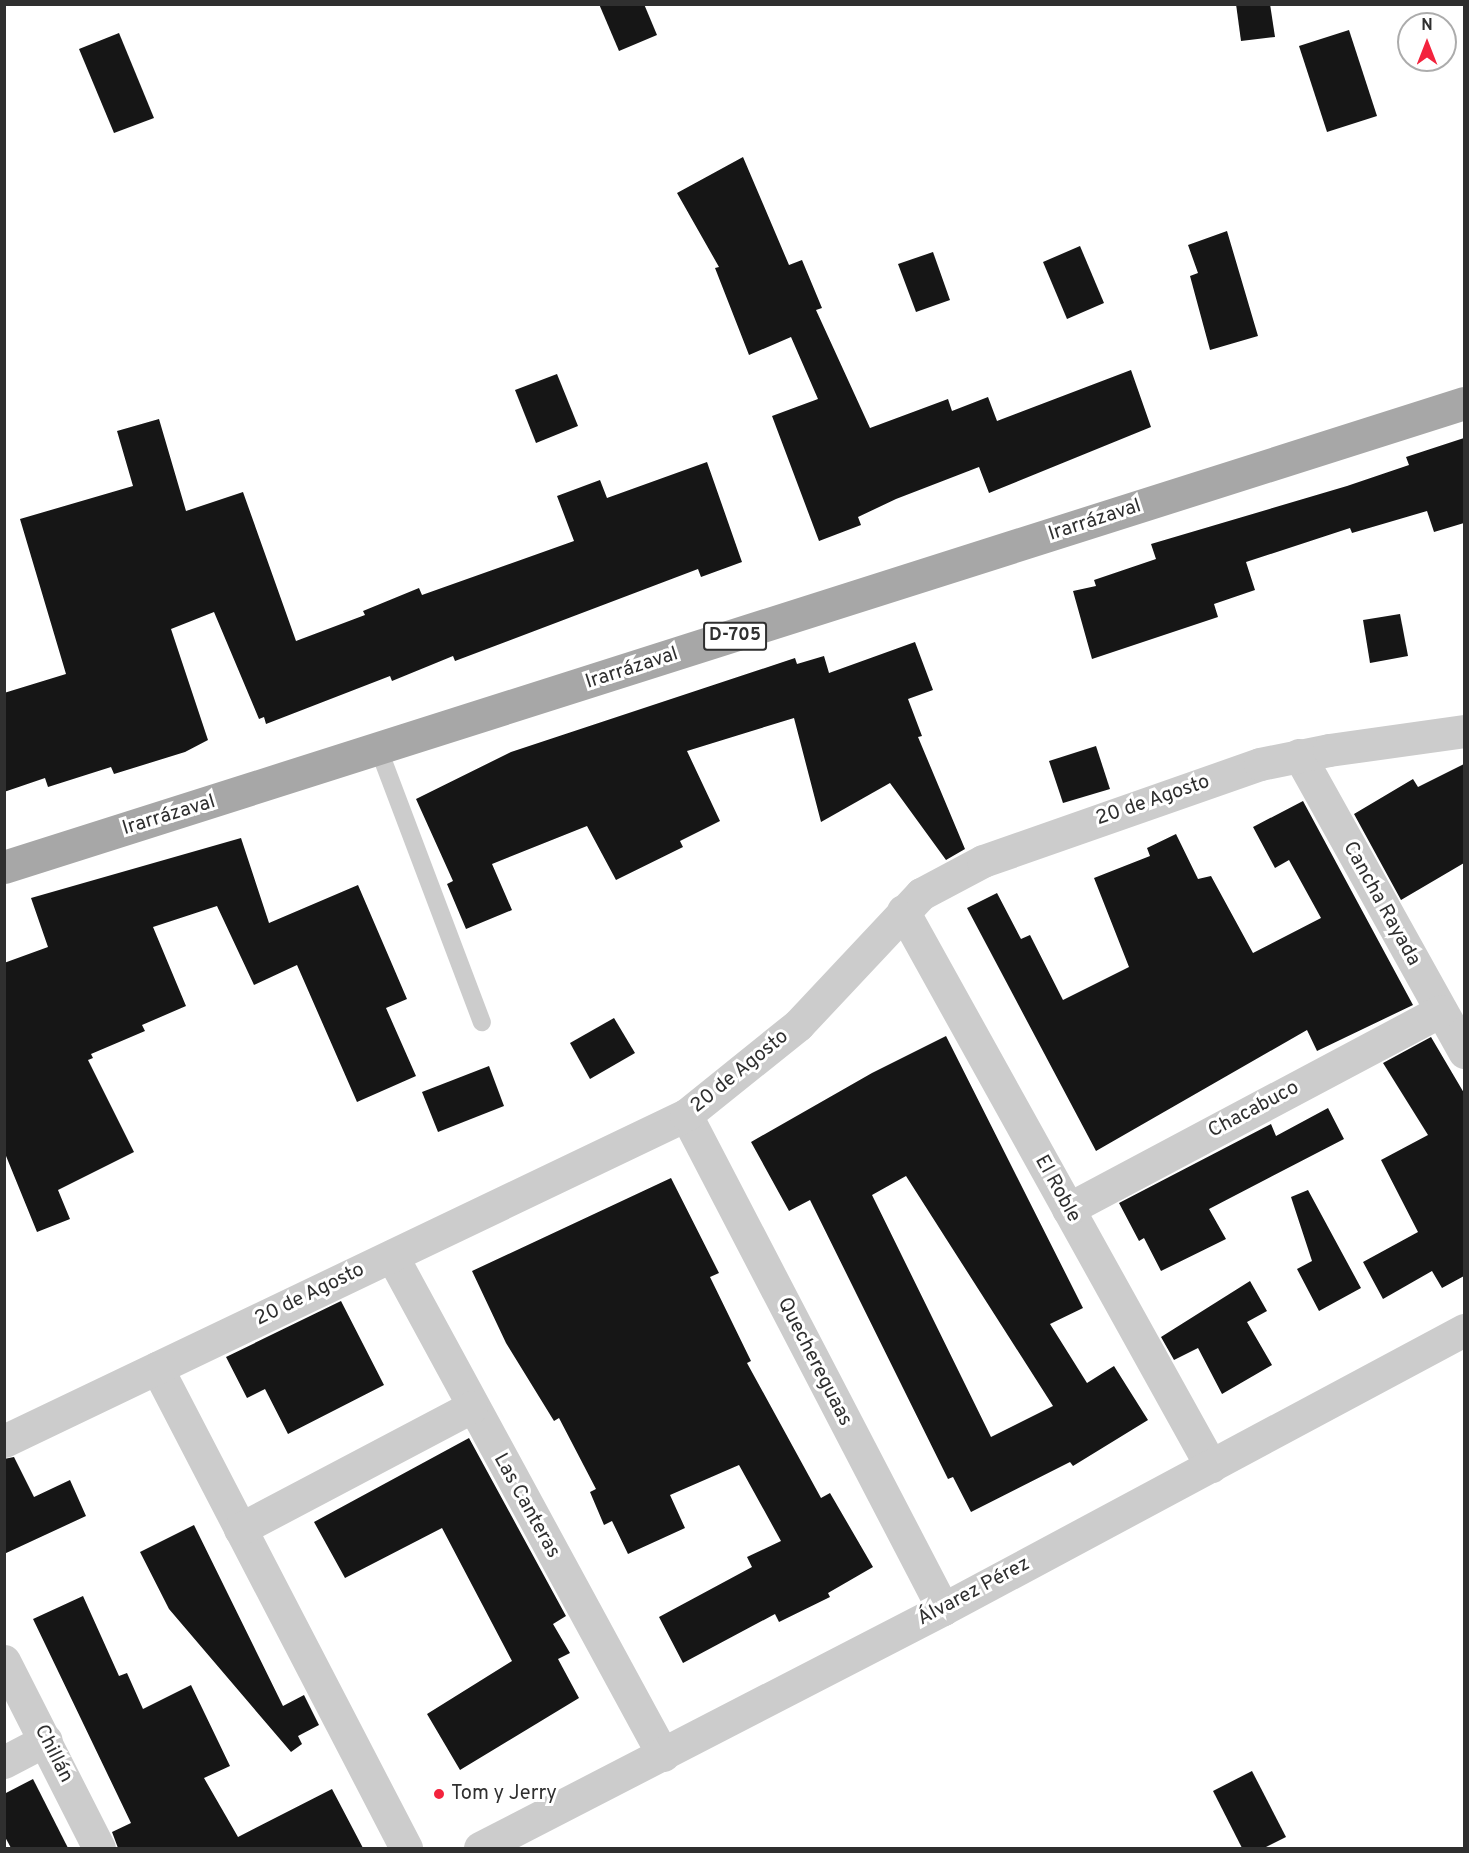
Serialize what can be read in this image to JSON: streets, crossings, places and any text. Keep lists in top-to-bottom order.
{
  "streets": {
    "main road": ["Irarrázaval", "D-705"],
    "street": [
      "20 de Agosto",
      "Cancha Rayada",
      "Chacabuco",
      "El Roble",
      "Quechereguaas",
      "Las Canteras",
      "Álvarez Pérez",
      "Chillán"
    ]
  },
  "crossings": [
    ["20 de Agosto", "Cancha Rayada"],
    ["20 de Agosto", "El Roble"],
    ["20 de Agosto", "Quechereguaas"],
    ["20 de Agosto", "Las Canteras"],
    ["Cancha Rayada", "Chacabuco"],
    ["Chacabuco", "El Roble"],
    ["El Roble", "Álvarez Pérez"],
    ["Quechereguaas", "Álvarez Pérez"],
    ["Las Canteras", "Álvarez Pérez"]
  ],
  "places": ["Tom y Jerry"],
  "north": "top"
}
